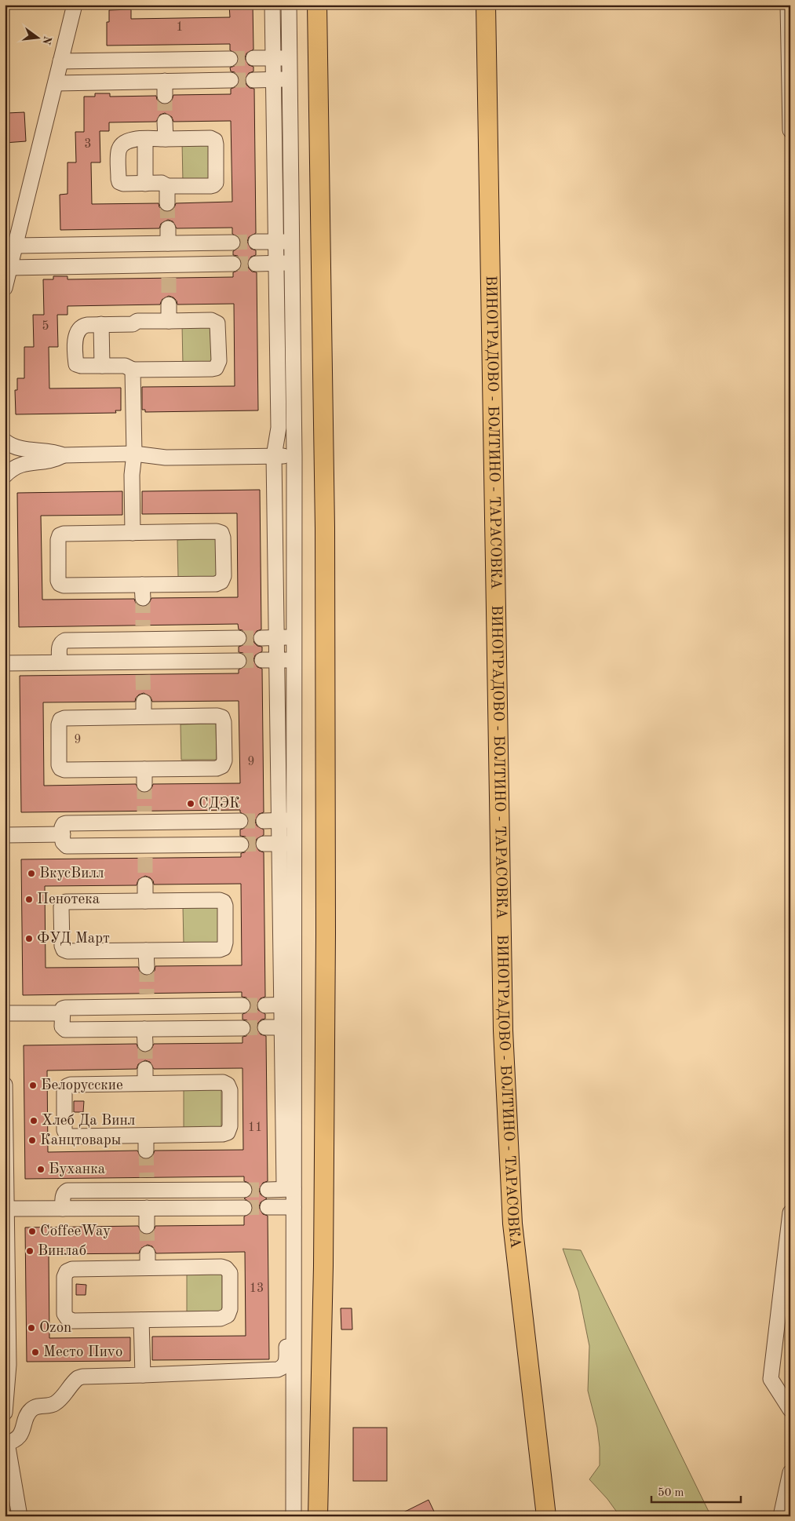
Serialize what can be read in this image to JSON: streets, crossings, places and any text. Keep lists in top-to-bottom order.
{
  "streets": {
    "main road": ["ВИНОГРАДОВО - БОЛТИНО - ТАРАСОВКА"]
  },
  "places": [
    "СДЭК",
    "ВкусВилл",
    "Пенотека",
    "ФУД Март",
    "Белорусские",
    "Хлеб Да Винл",
    "Канцтовары",
    "Буханка",
    "CoffeeWay",
    "Винлаб",
    "Ozon",
    "Место Пиvо"
  ],
  "house_numbers": [
    "1",
    "3",
    "5",
    "9",
    "9",
    "11",
    "13"
  ],
  "scale_bar": "50 m",
  "north": "right"
}
